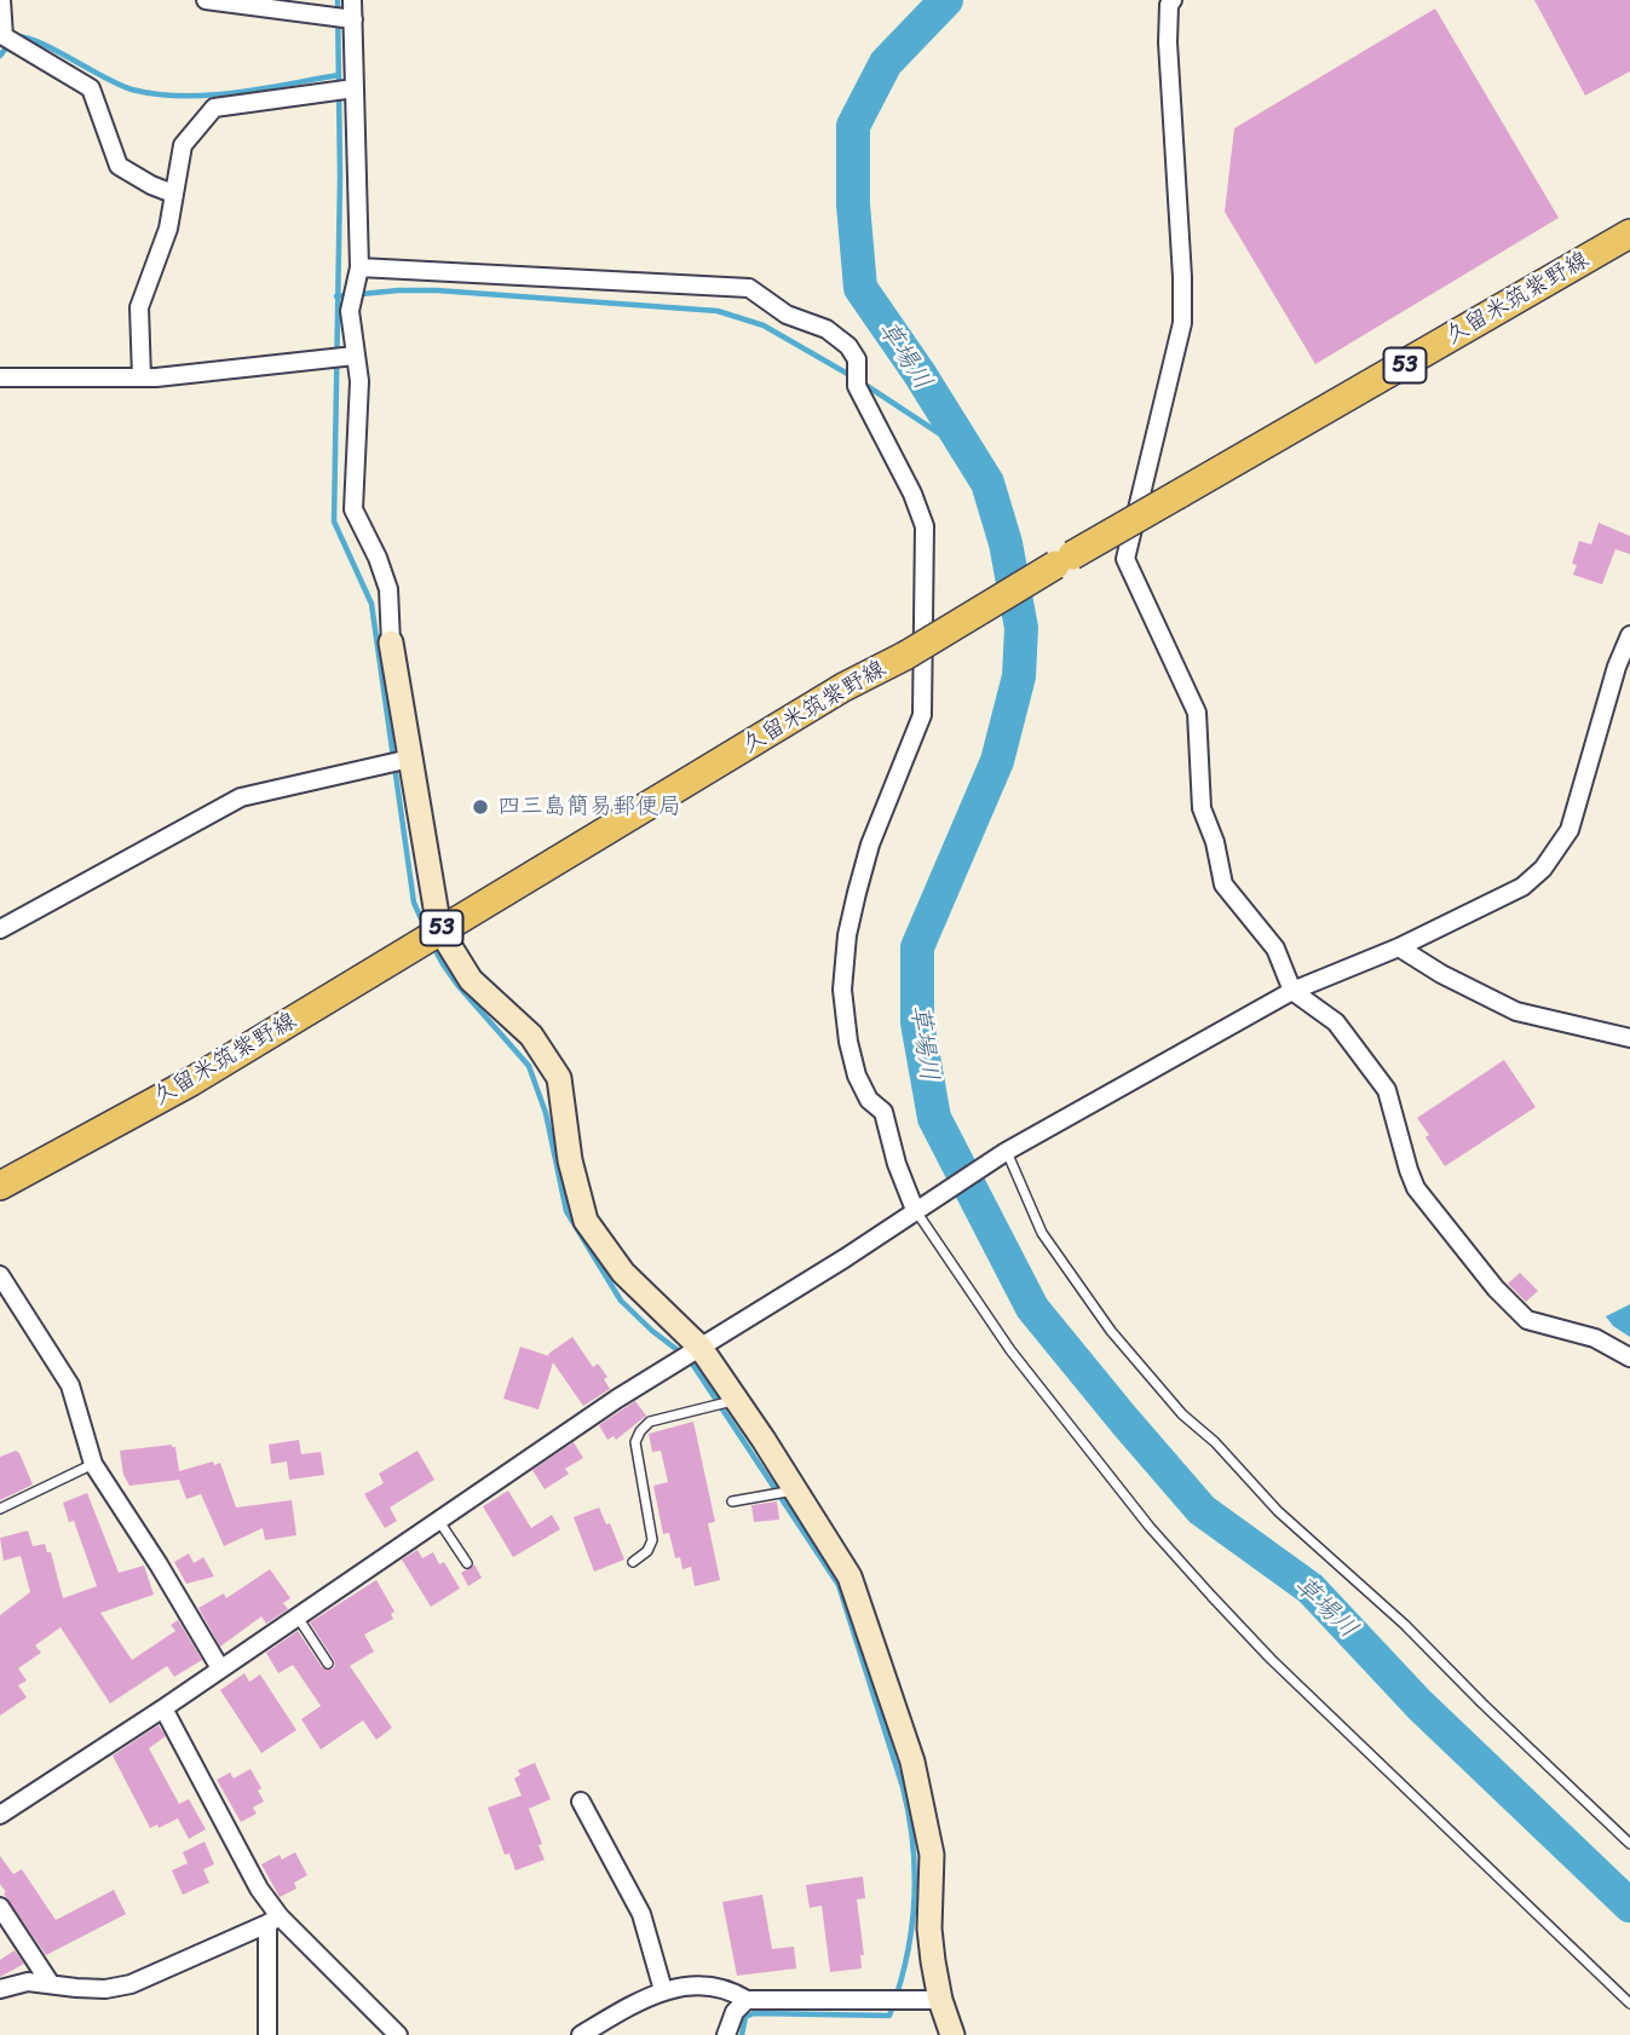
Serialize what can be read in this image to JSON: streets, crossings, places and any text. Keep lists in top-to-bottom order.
{
  "streets": {
    "main road": ["久留米筑紫野線", "53"]
  },
  "water": ["草場川"],
  "places": ["四三島簡易郵便局"]
}
